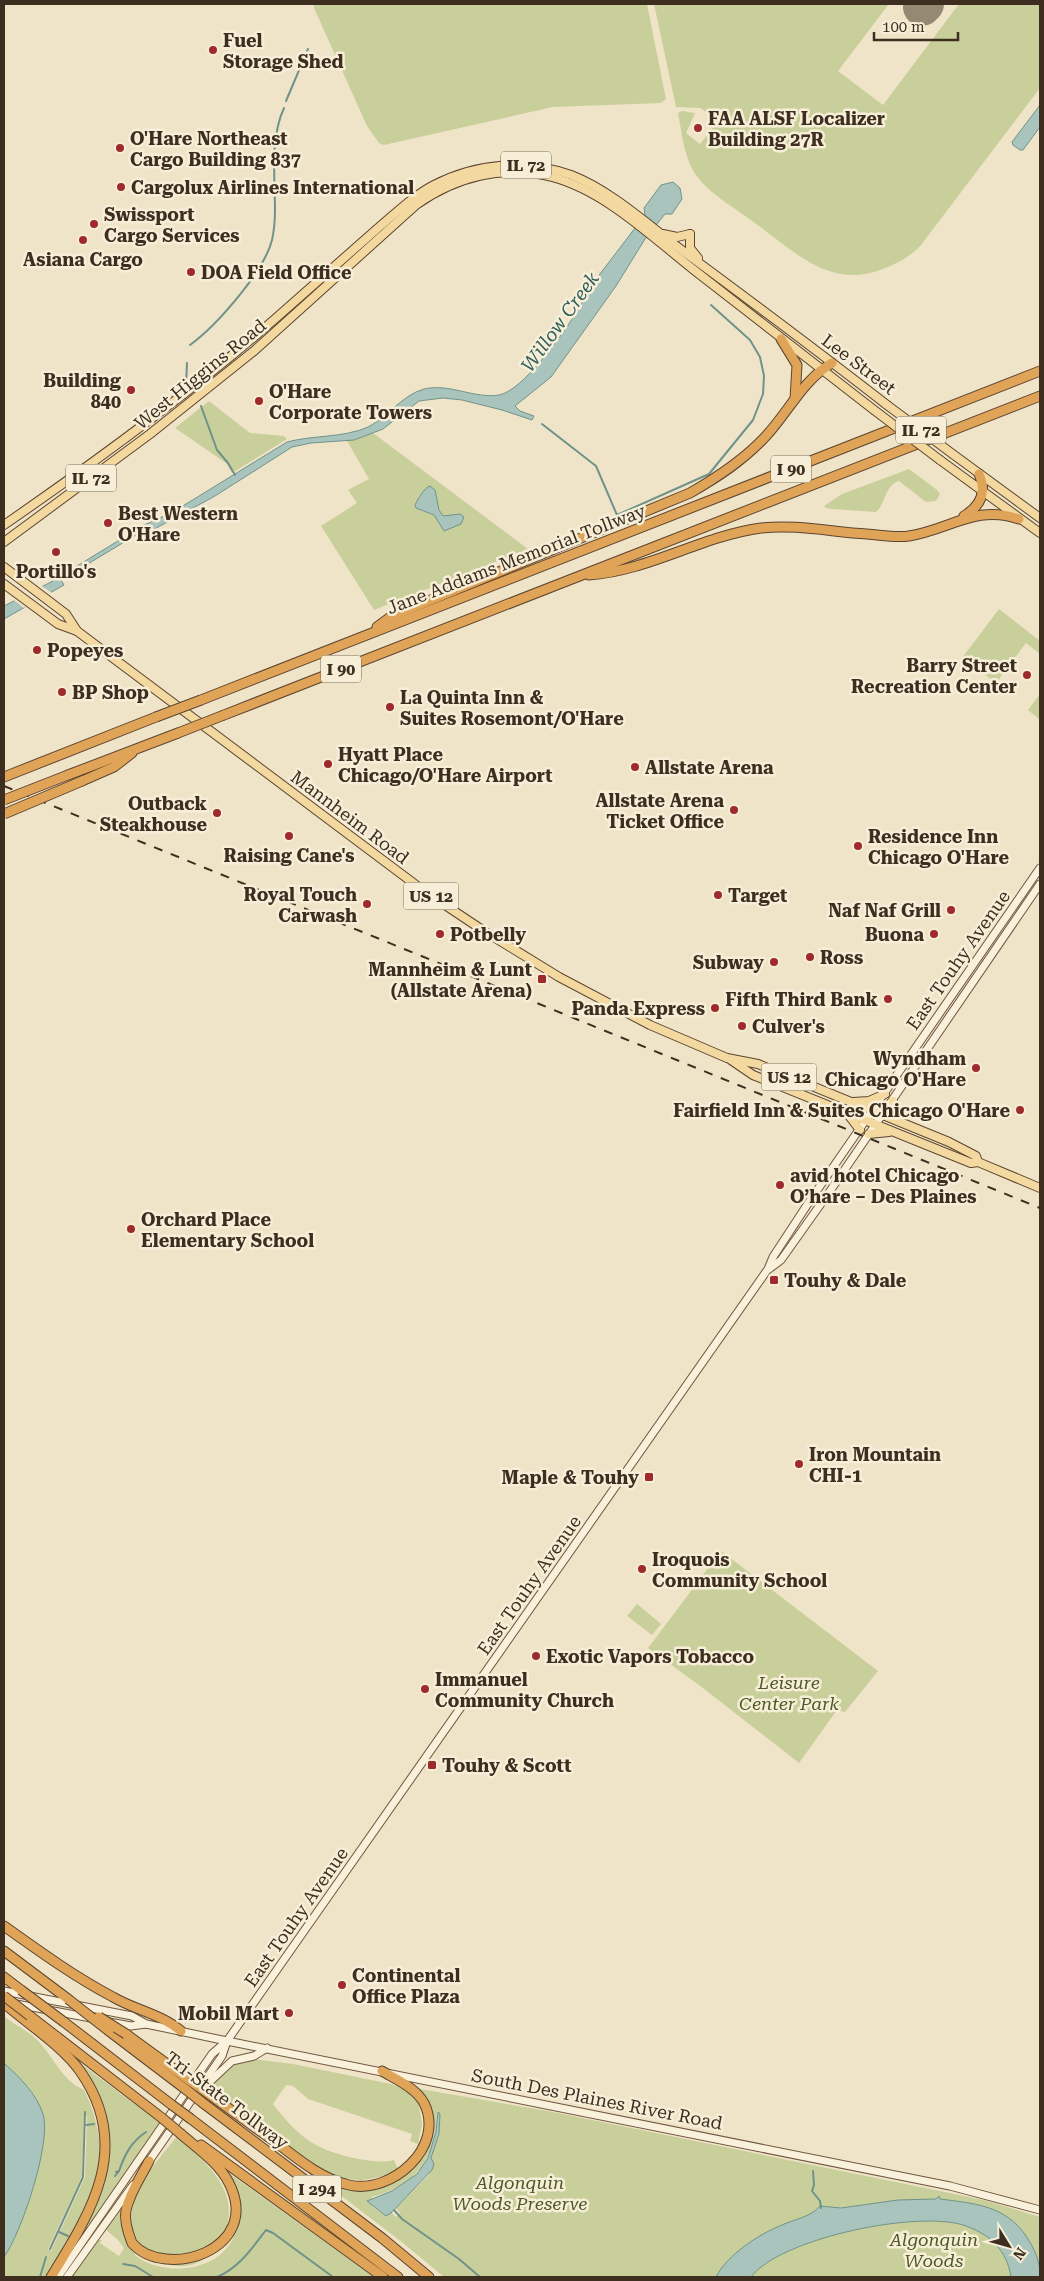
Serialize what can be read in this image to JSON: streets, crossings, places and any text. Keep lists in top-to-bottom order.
{
  "streets": {
    "highway": [
      "I 90",
      "Jane Addams Memorial Tollway",
      "Tri-State Tollway",
      "I 294"
    ],
    "main road": [
      "IL 72",
      "Lee Street",
      "West Higgins Road",
      "Mannheim Road",
      "US 12",
      "East Touhy Avenue",
      "South Des Plaines River Road"
    ]
  },
  "crossings": [
    ["IL 72", "Lee Street"],
    ["Lee Street", "West Higgins Road"],
    ["Mannheim Road", "East Touhy Avenue"],
    ["East Touhy Avenue", "South Des Plaines River Road"]
  ],
  "water": ["Willow Creek"],
  "parks": ["Leisure Center Park", "Algonquin Woods Preserve", "Algonquin Woods"],
  "places": {
    "other": [
      "Fuel Storage Shed",
      "FAA ALSF Localizer Building 27R",
      "O'Hare Northeast Cargo Building 837",
      "Cargolux Airlines International",
      "Swissport Cargo Services",
      "Asiana Cargo",
      "DOA Field Office",
      "Building 840",
      "O'Hare Corporate Towers",
      "Best Western O'Hare",
      "Portillo's",
      "Popeyes",
      "Barry Street Recreation Center",
      "BP Shop",
      "La Quinta Inn & Suites Rosemont/O'Hare",
      "Hyatt Place Chicago/O'Hare Airport",
      "Allstate Arena",
      "Allstate Arena Ticket Office",
      "Outback Steakhouse",
      "Raising Cane's",
      "Residence Inn Chicago O'Hare",
      "Target",
      "Royal Touch Carwash",
      "Naf Naf Grill",
      "Potbelly",
      "Buona",
      "Ross",
      "Subway",
      "Fifth Third Bank",
      "Panda Express",
      "Culver's",
      "Wyndham Chicago O'Hare",
      "Fairfield Inn & Suites Chicago O'Hare",
      "avid hotel Chicago O’hare – Des Plaines",
      "Orchard Place Elementary School",
      "Iron Mountain CHI-1",
      "Iroquois Community School",
      "Exotic Vapors Tobacco",
      "Immanuel Community Church",
      "Continental Office Plaza",
      "Mobil Mart"
    ],
    "transit": [
      "Mannheim & Lunt (Allstate Arena)",
      "Touhy & Dale",
      "Maple & Touhy",
      "Touhy & Scott"
    ]
  },
  "scale_bar": "100 m",
  "north": "bottom right"
}
